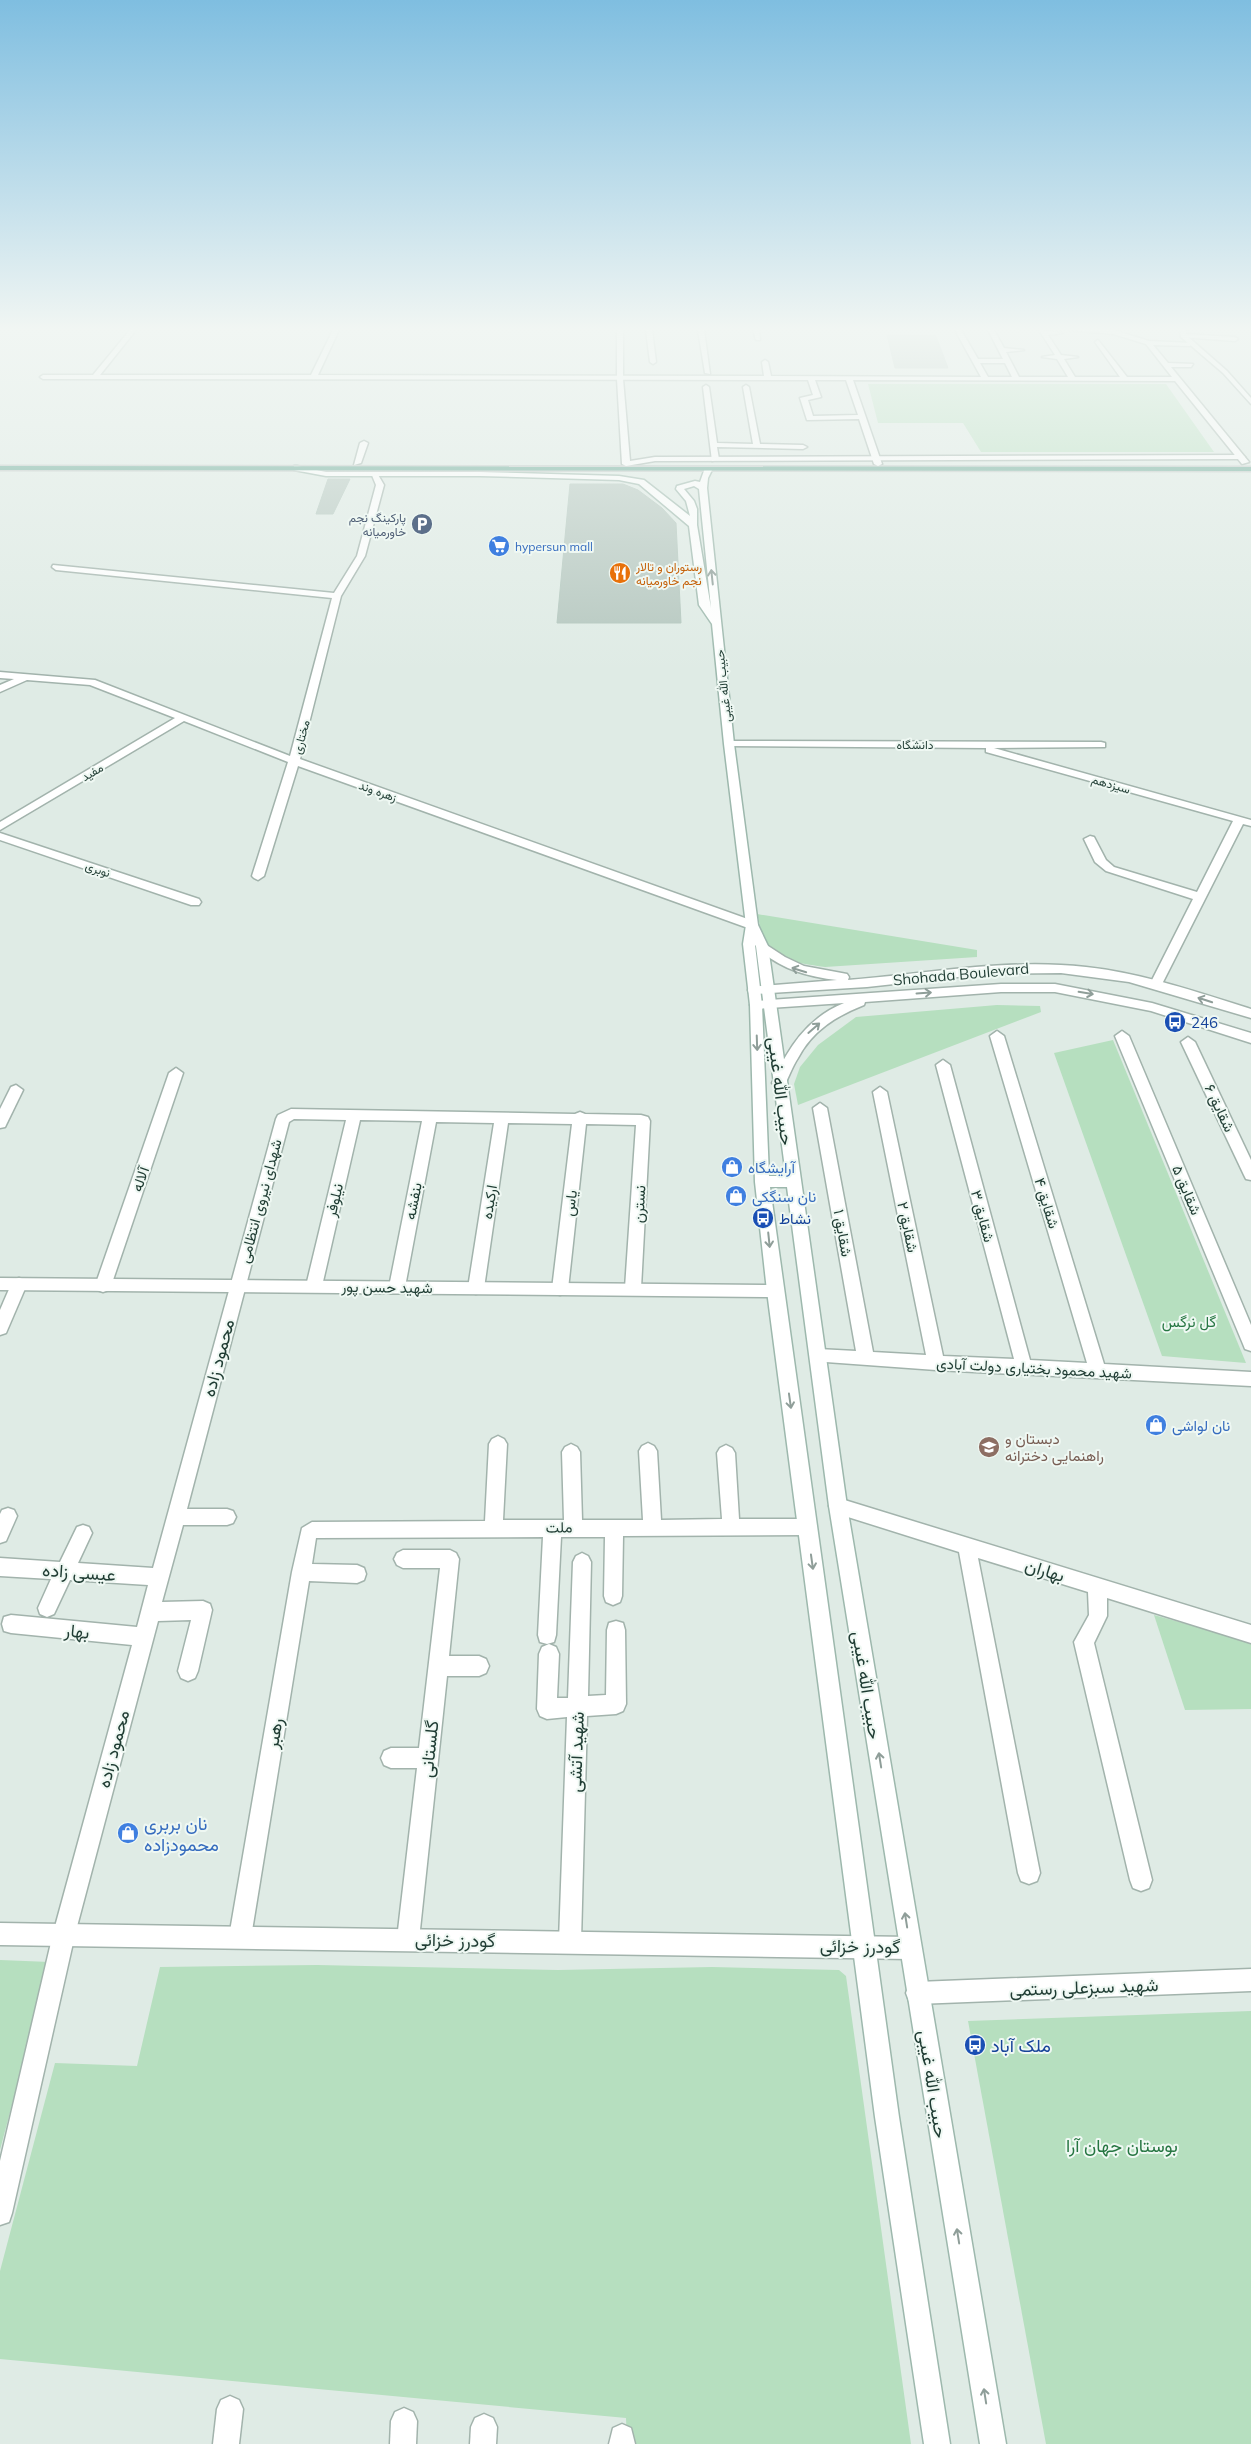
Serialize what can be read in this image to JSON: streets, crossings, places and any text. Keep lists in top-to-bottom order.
{
  "streets": {
    "street": [
      "حبیب الله غیبی",
      "مختاری",
      "دانشگاه",
      "مفید",
      "سیزدهم",
      "زهره وند",
      "نوبری",
      "Shohada Boulevard",
      "شقایق ۶",
      "آلاله",
      "شقایق ۵",
      "نیلوفر",
      "شهدای نیروی انتظامی",
      "بنفشه",
      "ارکیده",
      "یاس",
      "شقایق ۴",
      "نسترن",
      "شقایق ۳",
      "شقایق ۲",
      "شقایق ۱",
      "شهید حسن پور",
      "محمود زاده",
      "شهید محمود بختیاری دولت آبادی",
      "ملت",
      "بهاران",
      "عيسی زاده",
      "بهار",
      "رهبر",
      "گلستانی",
      "شهید آتشی",
      "گودرز خزائی",
      "شهید سبزعلی رستمی"
    ]
  },
  "crossings": [
    ["حبیب الله غیبی", "دانشگاه"],
    ["حبیب الله غیبی", "زهره وند"],
    ["حبیب الله غیبی", "Shohada Boulevard"],
    ["حبیب الله غیبی", "شهید حسن پور"],
    ["حبیب الله غیبی", "شهید محمود بختیاری دولت آبادی"],
    ["حبیب الله غیبی", "ملت"],
    ["حبیب الله غیبی", "بهاران"],
    ["حبیب الله غیبی", "گودرز خزائی"],
    ["حبیب الله غیبی", "شهید سبزعلی رستمی"],
    ["مختاری", "زهره وند"],
    ["دانشگاه", "سیزدهم"],
    ["مفید", "زهره وند"],
    ["آلاله", "شهید حسن پور"],
    ["نیلوفر", "شهدای نیروی انتظامی"],
    ["نیلوفر", "شهید حسن پور"],
    ["شهدای نیروی انتظامی", "شهید حسن پور"],
    ["شهدای نیروی انتظامی", "محمود زاده"],
    ["بنفشه", "شهید حسن پور"],
    ["ارکیده", "شهید حسن پور"],
    ["یاس", "نسترن"],
    ["یاس", "شهید حسن پور"],
    ["شقایق ۴", "شهید محمود بختیاری دولت آبادی"],
    ["نسترن", "شهید حسن پور"],
    ["شقایق ۳", "شهید محمود بختیاری دولت آبادی"],
    ["شقایق ۲", "شهید محمود بختیاری دولت آبادی"],
    ["شقایق ۱", "شهید محمود بختیاری دولت آبادی"],
    ["شهید حسن پور", "محمود زاده"],
    ["محمود زاده", "عيسی زاده"],
    ["محمود زاده", "بهار"],
    ["محمود زاده", "گودرز خزائی"],
    ["ملت", "رهبر"],
    ["رهبر", "گودرز خزائی"],
    ["گلستانی", "گودرز خزائی"],
    ["شهید آتشی", "گودرز خزائی"]
  ],
  "parks": ["گل نرگس", "بوستان جهان آرا"],
  "places": {
    "parking": ["پارکینگ نجم خاورمیانه"],
    "supermarket": ["hypersun mall"],
    "restaurant": ["رستوران و تالار نجم خاورمیانه"],
    "bus stop": ["246", "نشاط", "ملک آباد"],
    "shop": [
      "آرایشگاه",
      "نان سنگکی",
      "نان لواشی",
      "نان بربری محمودزاده"
    ],
    "school or university": ["دبستان و راهنمایی دخترانه"]
  }
}
